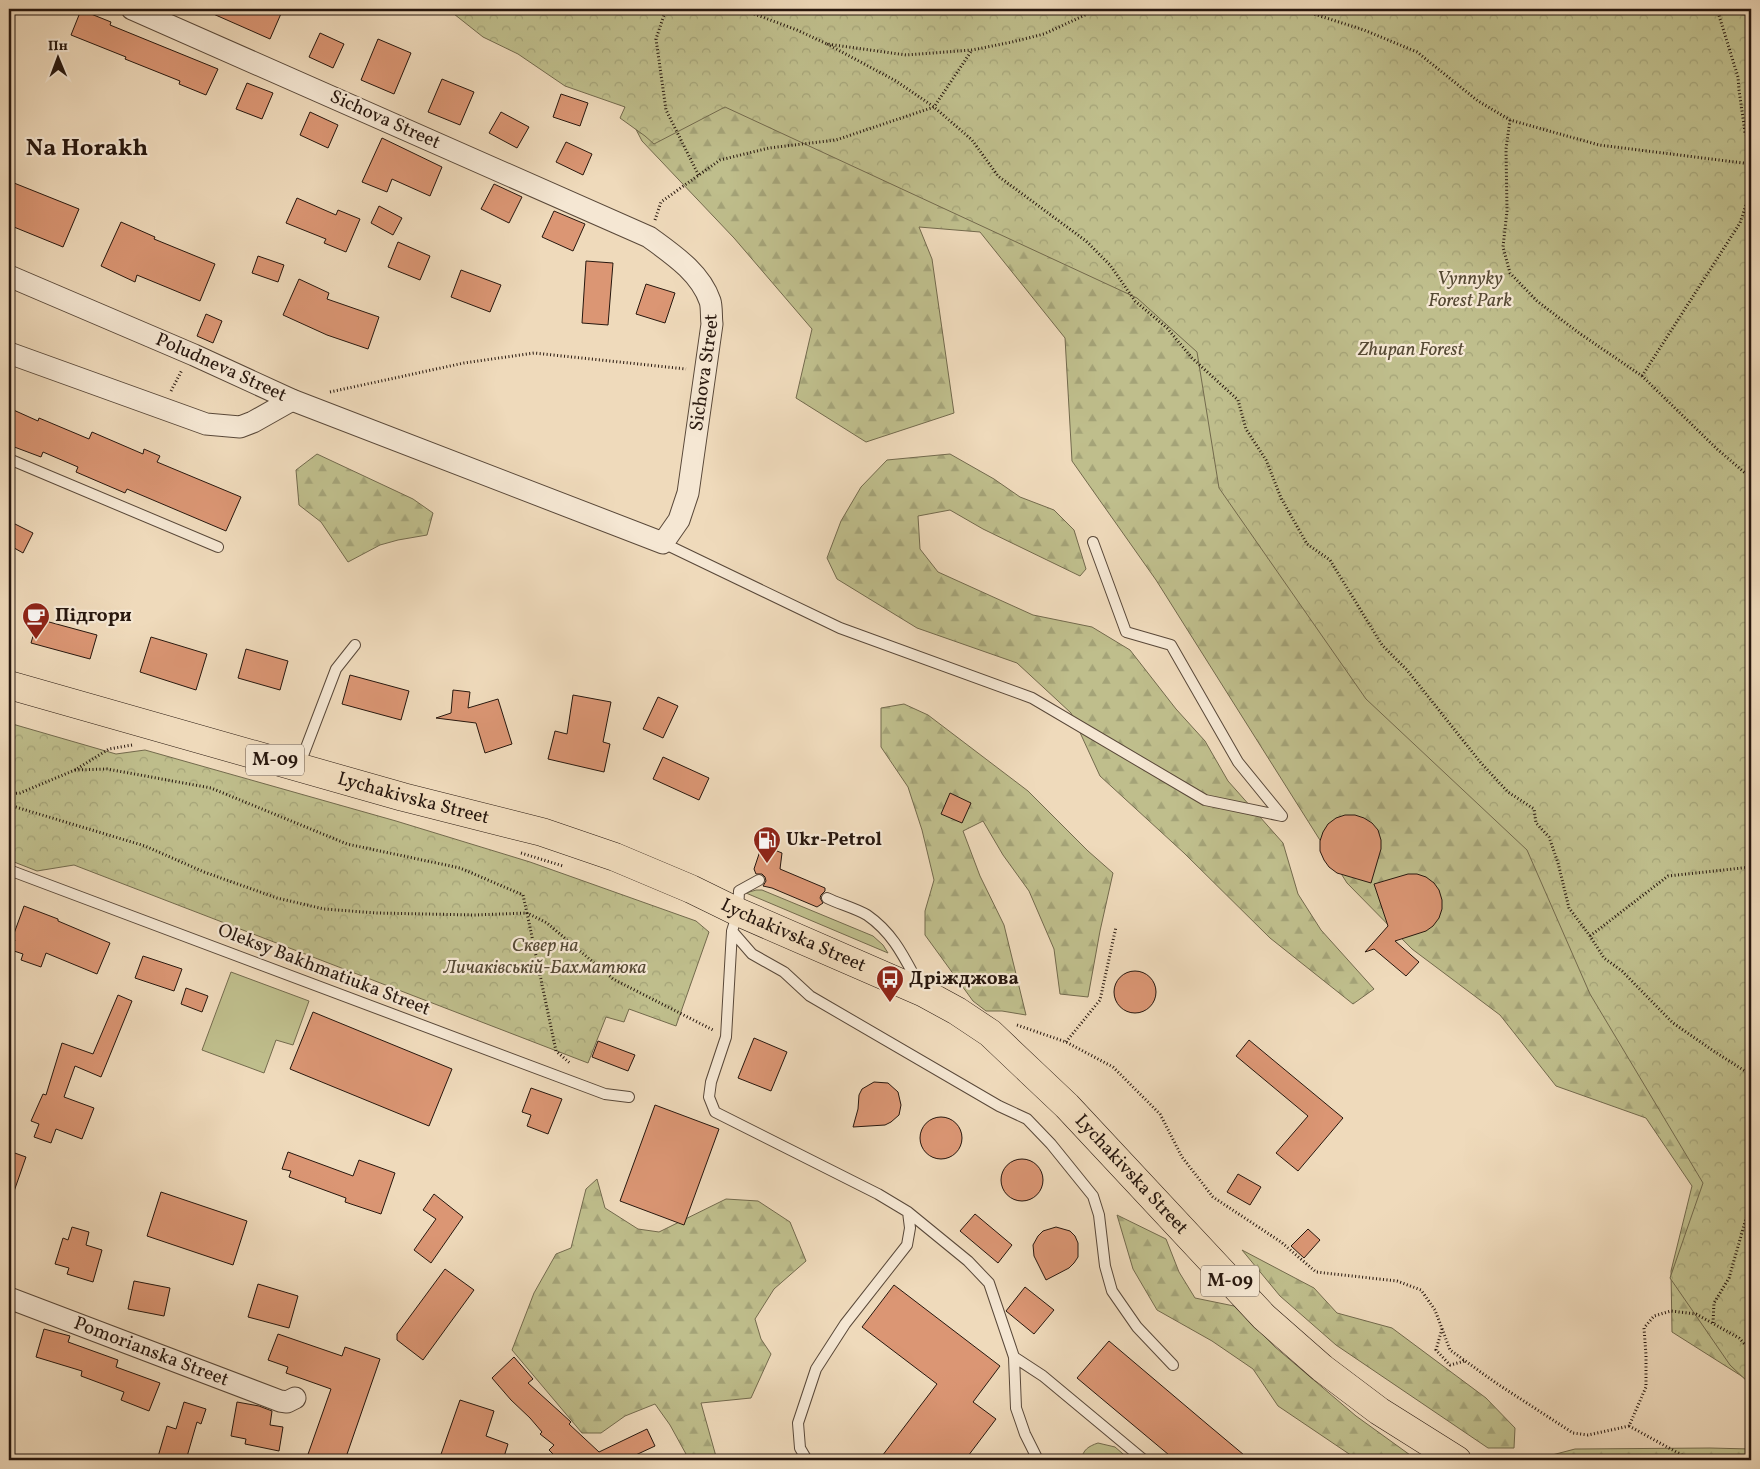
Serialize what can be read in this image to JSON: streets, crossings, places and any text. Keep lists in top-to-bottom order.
{
  "streets": {
    "main road": ["М-09", "Lychakivska Street"],
    "street": ["Sichova Street", "Poludneva Street", "Pomorianska Street"],
    "lane": ["Oleksy Bakhmatiuka Street"]
  },
  "districts": ["Na Horakh"],
  "parks": ["Vynnyky Forest Park", "Zhupan Forest", "Сквер на Личаківській-Бахматюка"],
  "places": {
    "cafe": ["Підгори"],
    "fuel station": ["Ukr-Petrol"],
    "bus stop": ["Дріжджова"]
  },
  "north": "top"
}
